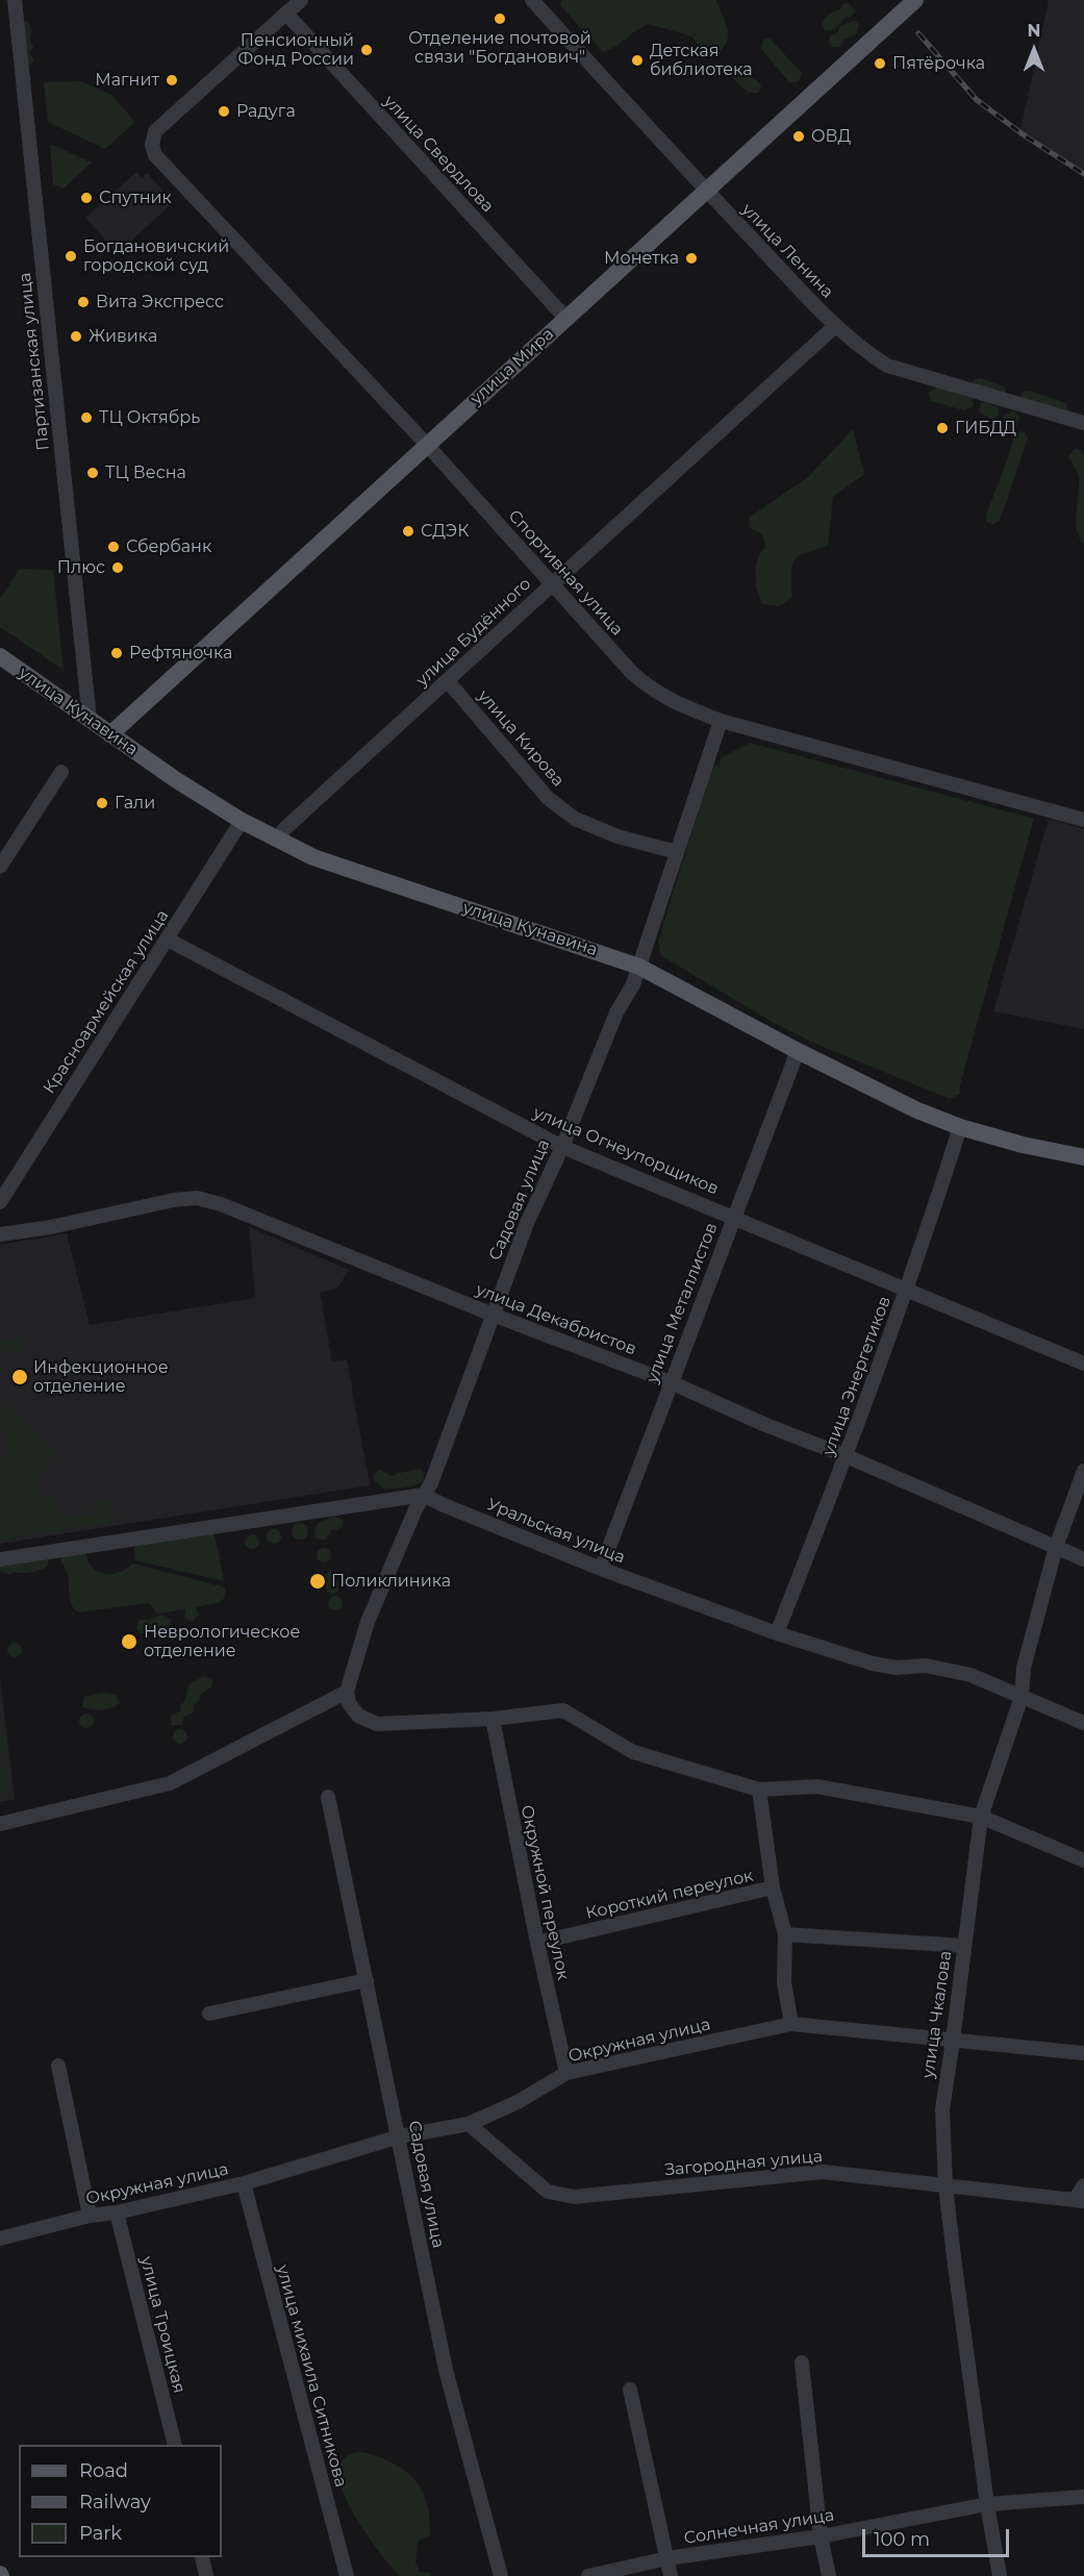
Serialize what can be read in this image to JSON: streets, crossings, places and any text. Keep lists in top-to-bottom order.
{
  "streets": {
    "main road": ["улица Мира", "улица Кунавина"],
    "street": [
      "улица Свердлова",
      "улица Ленина",
      "Партизанская улица",
      "Спортивная улица",
      "улица Будённого",
      "улица Кирова",
      "Красноармейская улица",
      "улица Огнеупорщиков",
      "Садовая улица",
      "улица Металлистов",
      "улица Декабристов",
      "улица Энергетиков",
      "Уральская улица",
      "Окружной переулок",
      "Короткий переулок",
      "улица Чкалова",
      "Окружная улица",
      "Загородная улица",
      "улица Троицкая",
      "улица михаила Ситникова",
      "Солнечная улица"
    ]
  },
  "crossings": [
    ["улица Свердлова", "улица Мира"],
    ["улица Свердлова", "Спортивная улица"],
    ["улица Ленина", "улица Мира"],
    ["улица Ленина", "улица Будённого"],
    ["Партизанская улица", "улица Кунавина"],
    ["улица Мира", "Спортивная улица"],
    ["улица Мира", "улица Кунавина"],
    ["Спортивная улица", "улица Будённого"],
    ["Спортивная улица", "Садовая улица"],
    ["улица Будённого", "улица Кунавина"],
    ["улица Будённого", "улица Кирова"],
    ["улица Кунавина", "Красноармейская улица"],
    ["улица Кунавина", "Садовая улица"],
    ["улица Кунавина", "улица Металлистов"],
    ["улица Кунавина", "улица Энергетиков"],
    ["улица Кирова", "Садовая улица"],
    ["Красноармейская улица", "улица Огнеупорщиков"],
    ["улица Огнеупорщиков", "Садовая улица"],
    ["улица Огнеупорщиков", "улица Металлистов"],
    ["улица Огнеупорщиков", "улица Энергетиков"],
    ["Садовая улица", "улица Декабристов"],
    ["Садовая улица", "Уральская улица"],
    ["Садовая улица", "Окружная улица"],
    ["улица Металлистов", "улица Декабристов"],
    ["улица Металлистов", "Уральская улица"],
    ["улица Декабристов", "улица Энергетиков"],
    ["улица Декабристов", "улица Чкалова"],
    ["улица Энергетиков", "Уральская улица"],
    ["Уральская улица", "улица Чкалова"],
    ["Окружной переулок", "Короткий переулок"],
    ["Окружной переулок", "Окружная улица"],
    ["улица Чкалова", "Окружная улица"],
    ["улица Чкалова", "Загородная улица"],
    ["улица Чкалова", "Солнечная улица"],
    ["Окружная улица", "Загородная улица"],
    ["Окружная улица", "улица Троицкая"],
    ["Окружная улица", "улица михаила Ситникова"]
  ],
  "places": [
    "Отделение почтовой связи \"Богданович\"",
    "Пенсионный Фонд России",
    "Детская библиотека",
    "Пятёрочка",
    "Магнит",
    "Радуга",
    "ОВД",
    "Спутник",
    "Богдановичский городской суд",
    "Монетка",
    "Вита Экспресс",
    "Живика",
    "ТЦ Октябрь",
    "ГИБДД",
    "ТЦ Весна",
    "СДЭК",
    "Сбербанк",
    "Плюс",
    "Рефтяночка",
    "Гали",
    "Инфекционное отделение",
    "Поликлиника",
    "Неврологическое отделение"
  ],
  "legend": ["Road", "Railway", "Park"],
  "scale_bar": "100 m",
  "north": "top"
}
